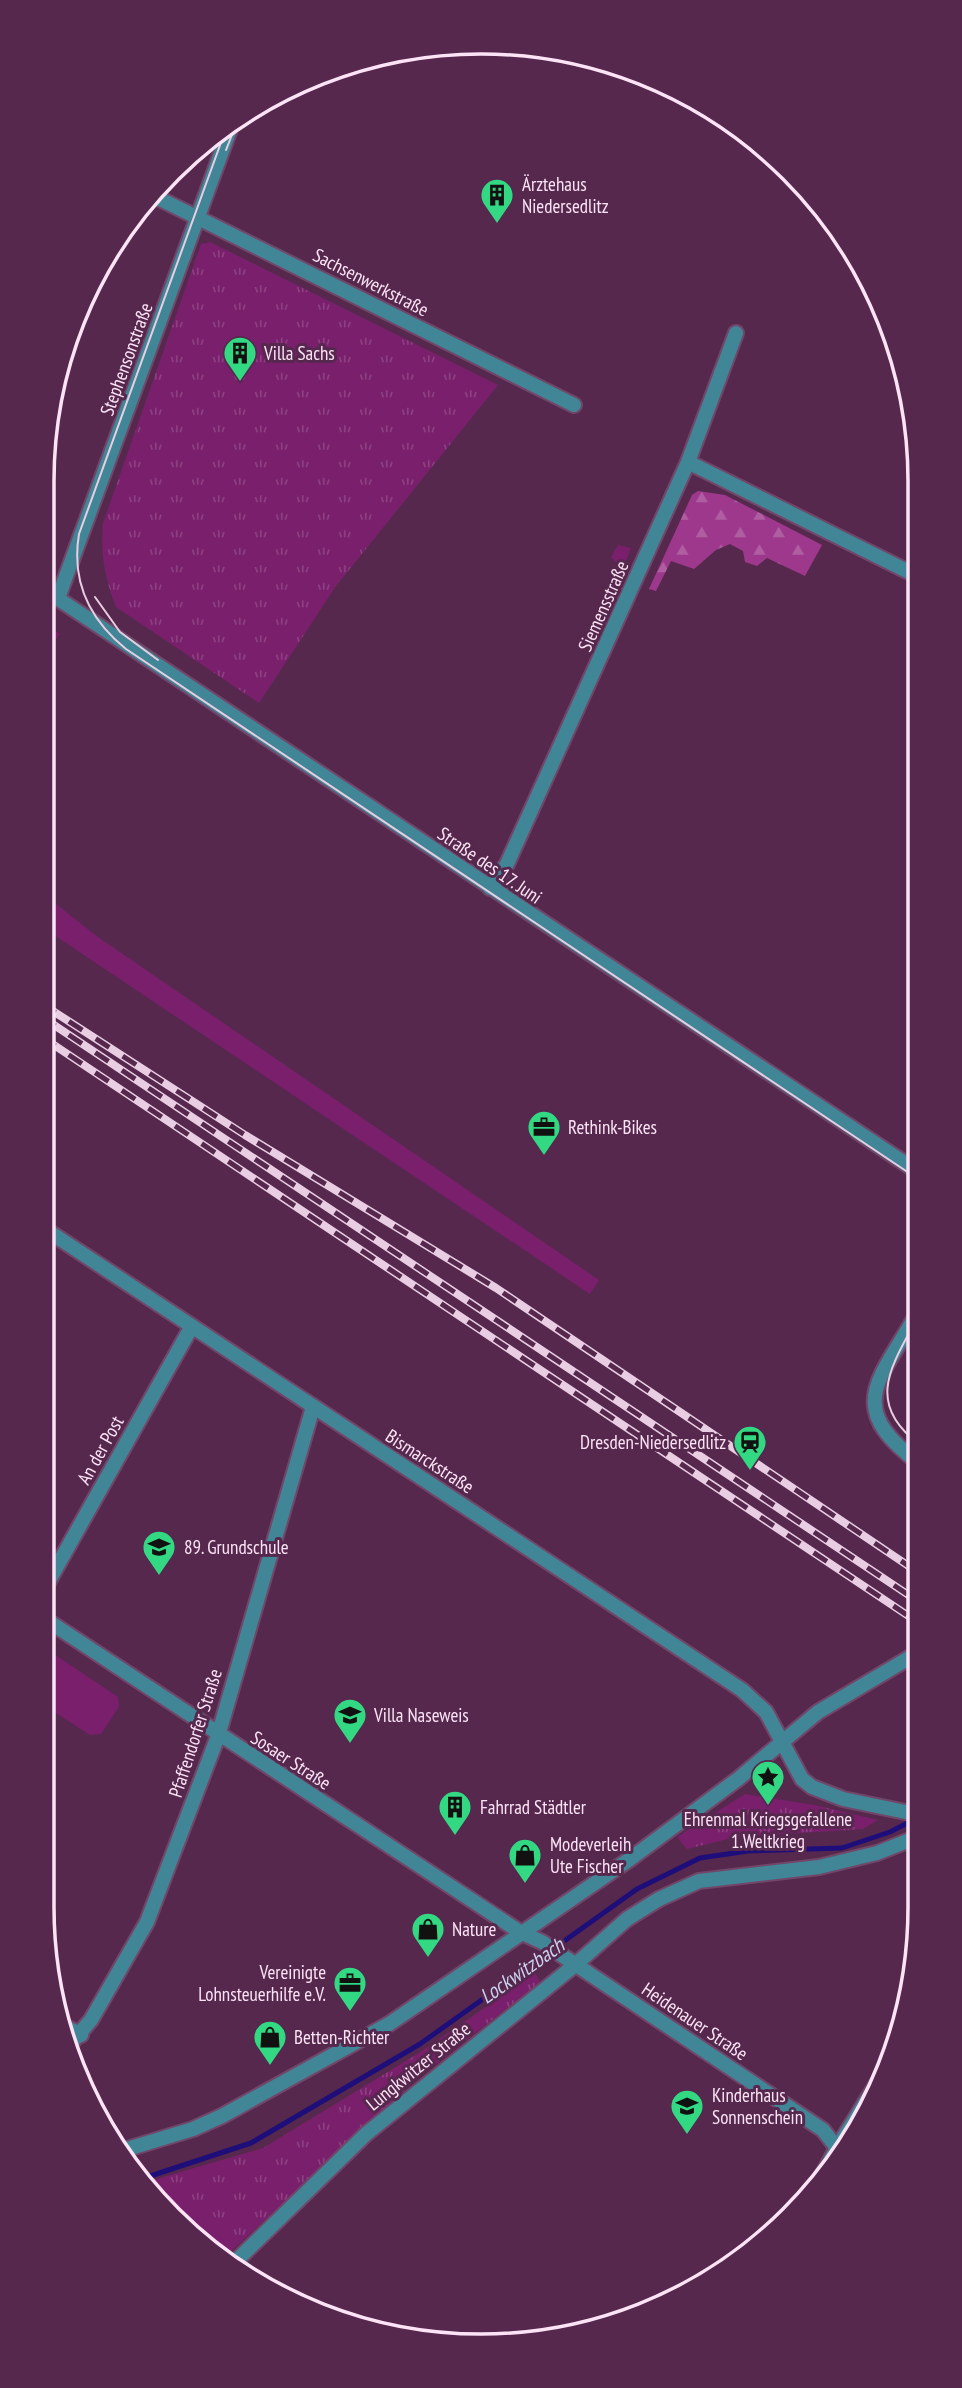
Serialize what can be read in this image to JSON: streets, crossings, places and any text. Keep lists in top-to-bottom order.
{
  "streets": {
    "street": [
      "Sachsenwerkstraße",
      "Stephensonstraße",
      "Siemensstraße",
      "Straße des 17. Juni",
      "An der Post",
      "Bismarckstraße",
      "Pfaffendorfer Straße",
      "Sosaer Straße",
      "Heidenauer Straße",
      "Lungkwitzer Straße"
    ]
  },
  "crossings": [
    ["Sachsenwerkstraße", "Stephensonstraße"],
    ["Stephensonstraße", "Straße des 17. Juni"],
    ["Siemensstraße", "Straße des 17. Juni"],
    ["An der Post", "Bismarckstraße"],
    ["Bismarckstraße", "Pfaffendorfer Straße"],
    ["Pfaffendorfer Straße", "Sosaer Straße"],
    ["Sosaer Straße", "Heidenauer Straße"],
    ["Heidenauer Straße", "Lungkwitzer Straße"]
  ],
  "water": ["Lockwitzbach"],
  "places": {
    "building": ["Ärztehaus Niedersedlitz", "Villa Sachs", "Fahrrad Städtler"],
    "office": ["Rethink-Bikes", "Vereinigte Lohnsteuerhilfe e.V."],
    "station": ["Dresden-Niedersedlitz"],
    "school or university": ["89. Grundschule", "Villa Naseweis", "Kinderhaus Sonnenschein"],
    "place": ["Ehrenmal Kriegsgefallene 1.Weltkrieg"],
    "shop": ["Modeverleih Ute Fischer", "Nature", "Betten-Richter"]
  }
}
